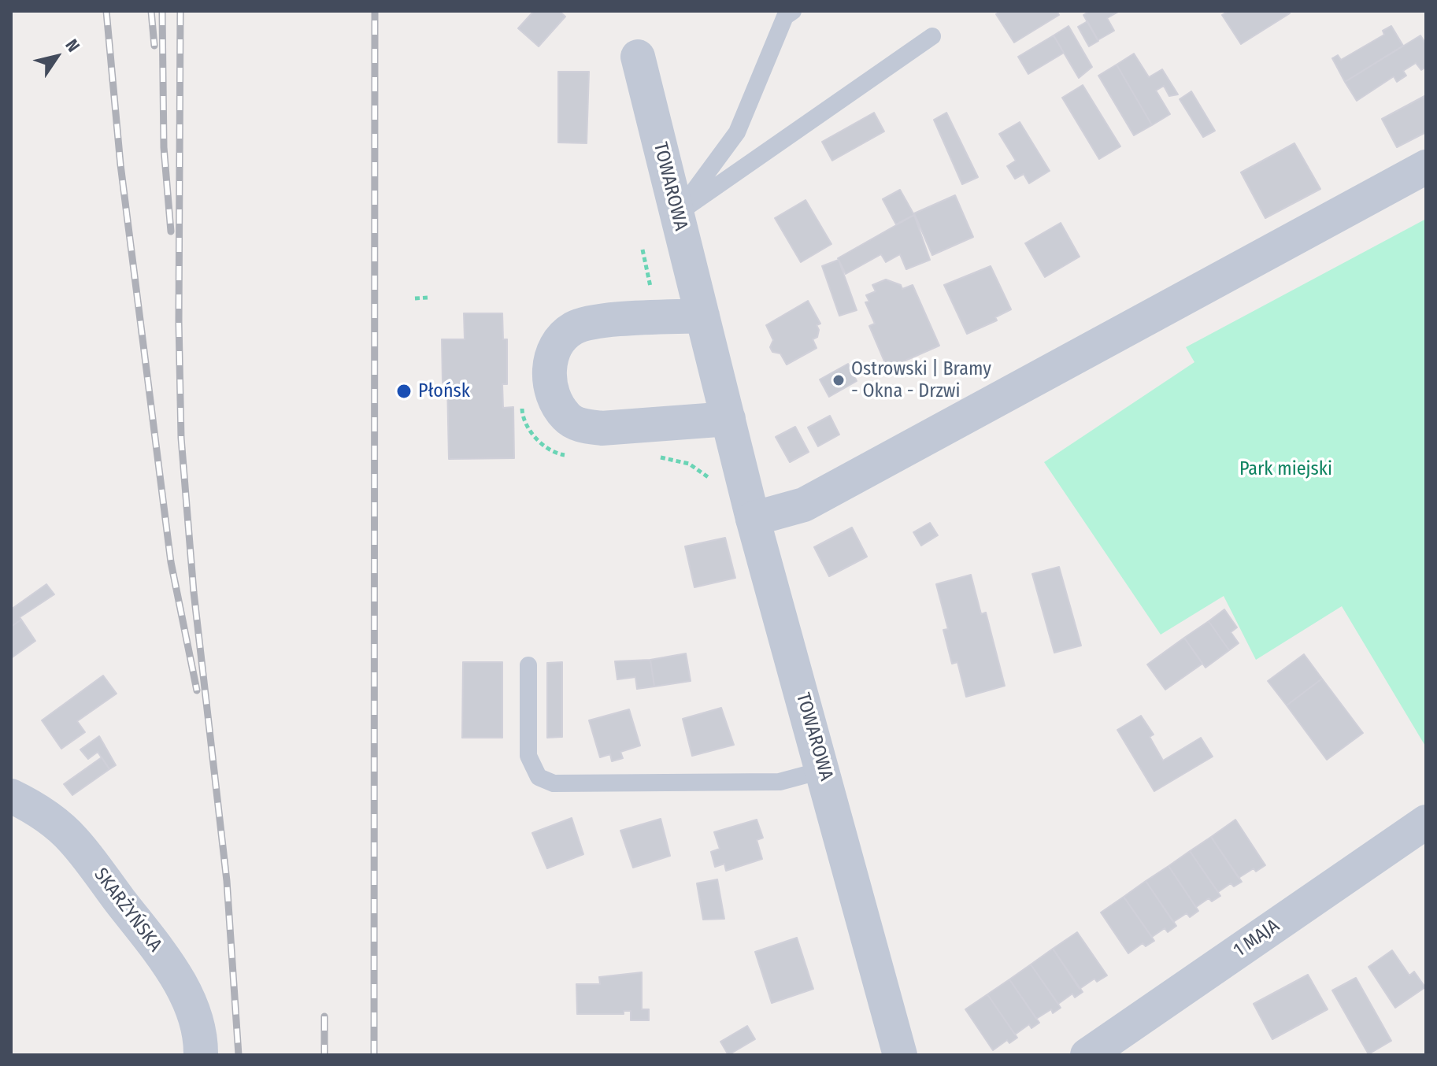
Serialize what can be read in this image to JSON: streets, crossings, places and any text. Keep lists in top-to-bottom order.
{
  "streets": {
    "street": ["TOWAROWA", "SKARŻYŃSKA", "1 MAJA"]
  },
  "parks": ["Park miejski"],
  "places": ["Ostrowski | Bramy - Okna - Drzwi", "Płońsk"],
  "north": "top right"
}
